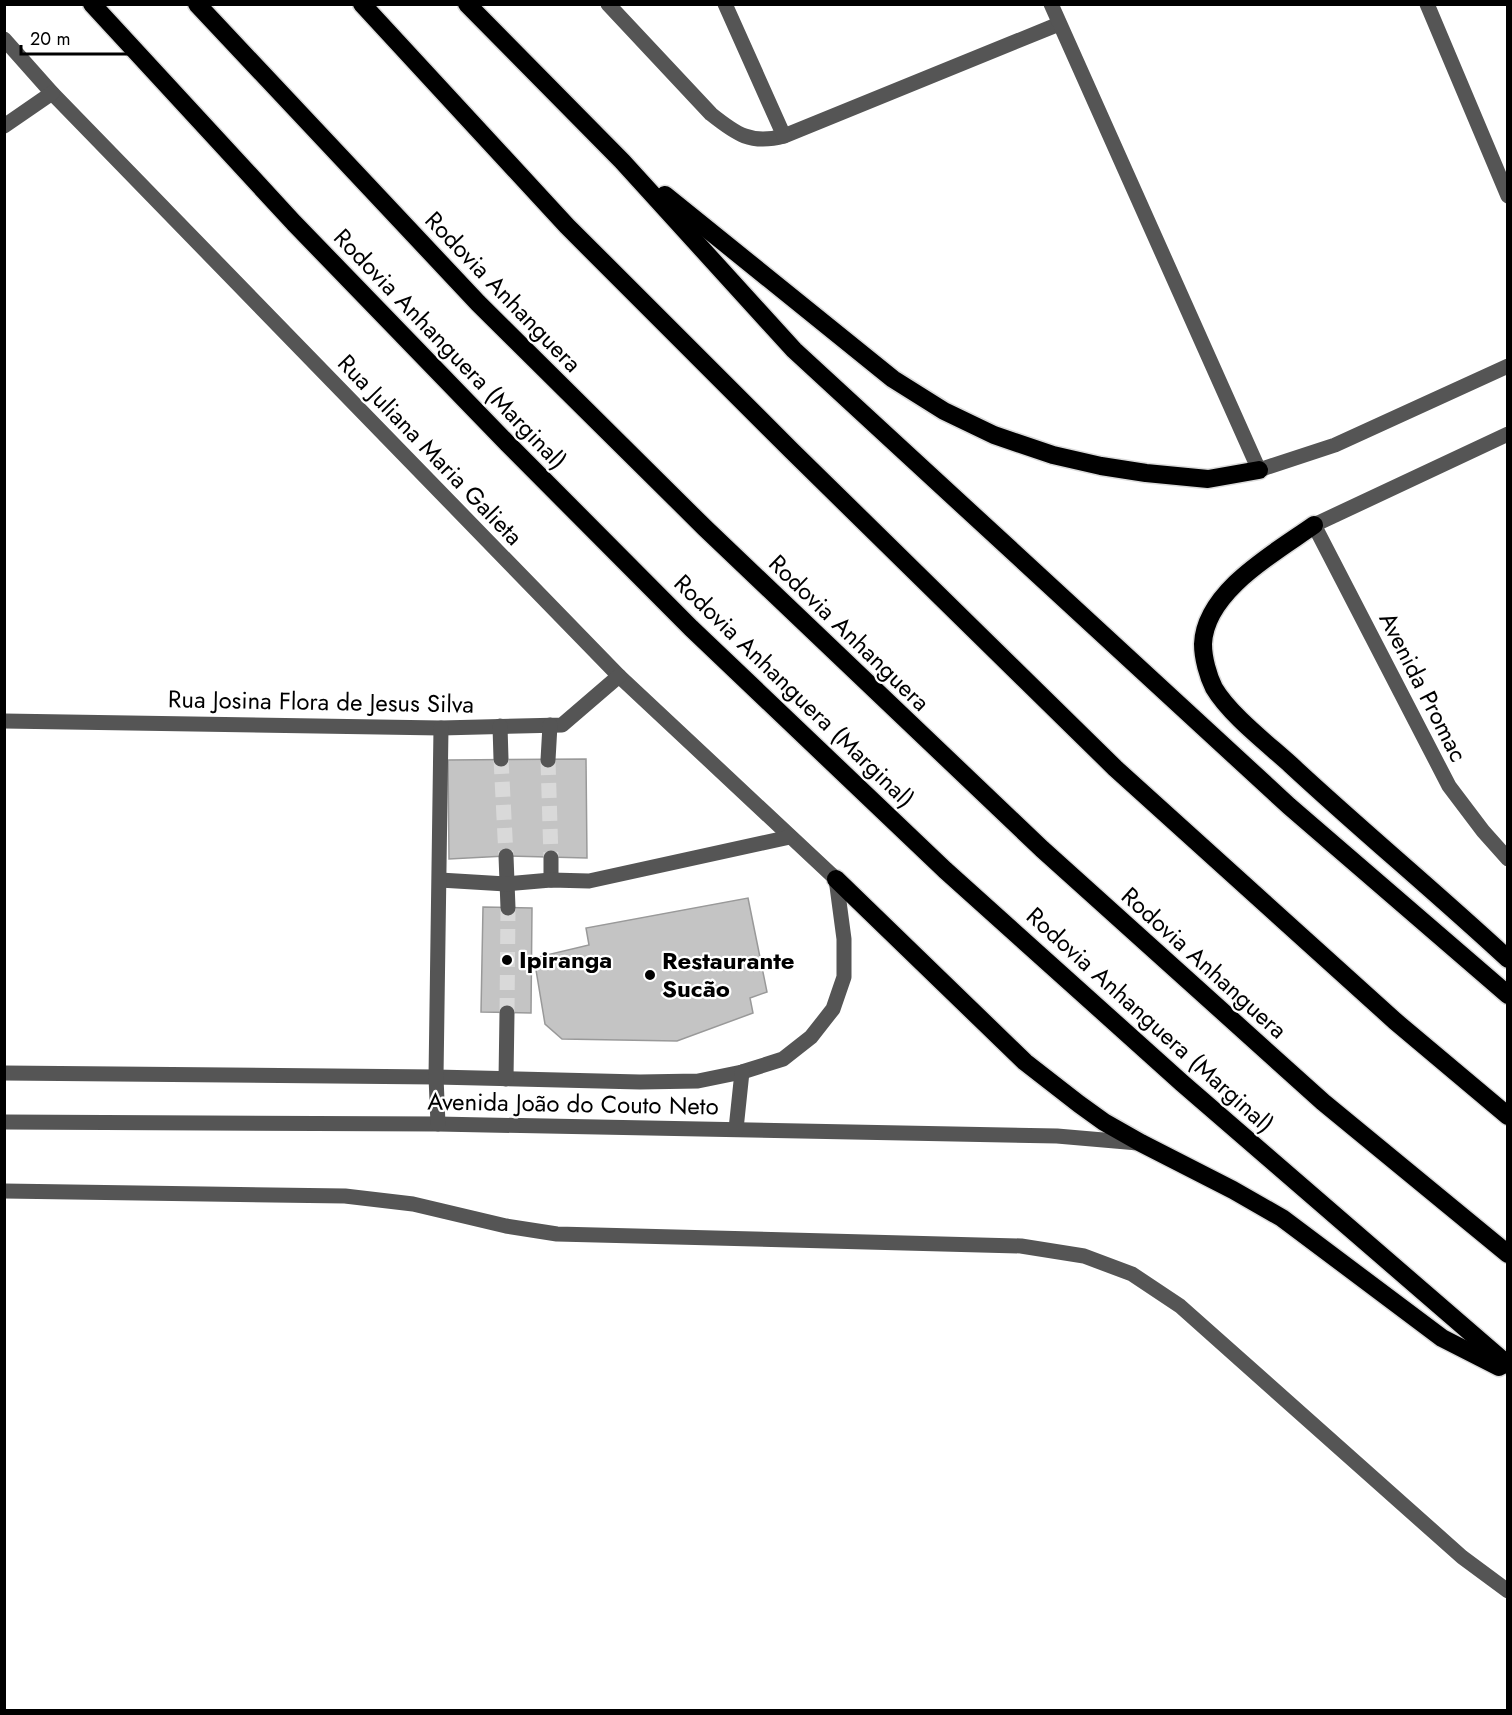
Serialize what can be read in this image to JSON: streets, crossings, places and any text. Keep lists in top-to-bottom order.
{
  "streets": {
    "highway": ["Rodovia Anhanguera", "Rodovia Anhanguera (Marginal)"],
    "street": [
      "Rua Juliana Maria Galieta",
      "Avenida Promac",
      "Rua Josina Flora de Jesus Silva",
      "Avenida João do Couto Neto"
    ]
  },
  "crossings": [
    ["Rua Juliana Maria Galieta", "Rua Josina Flora de Jesus Silva"],
    ["Rua Juliana Maria Galieta", "Avenida João do Couto Neto"]
  ],
  "places": ["Ipiranga", "Restaurante Sucão"],
  "scale_bar": "20 m"
}
